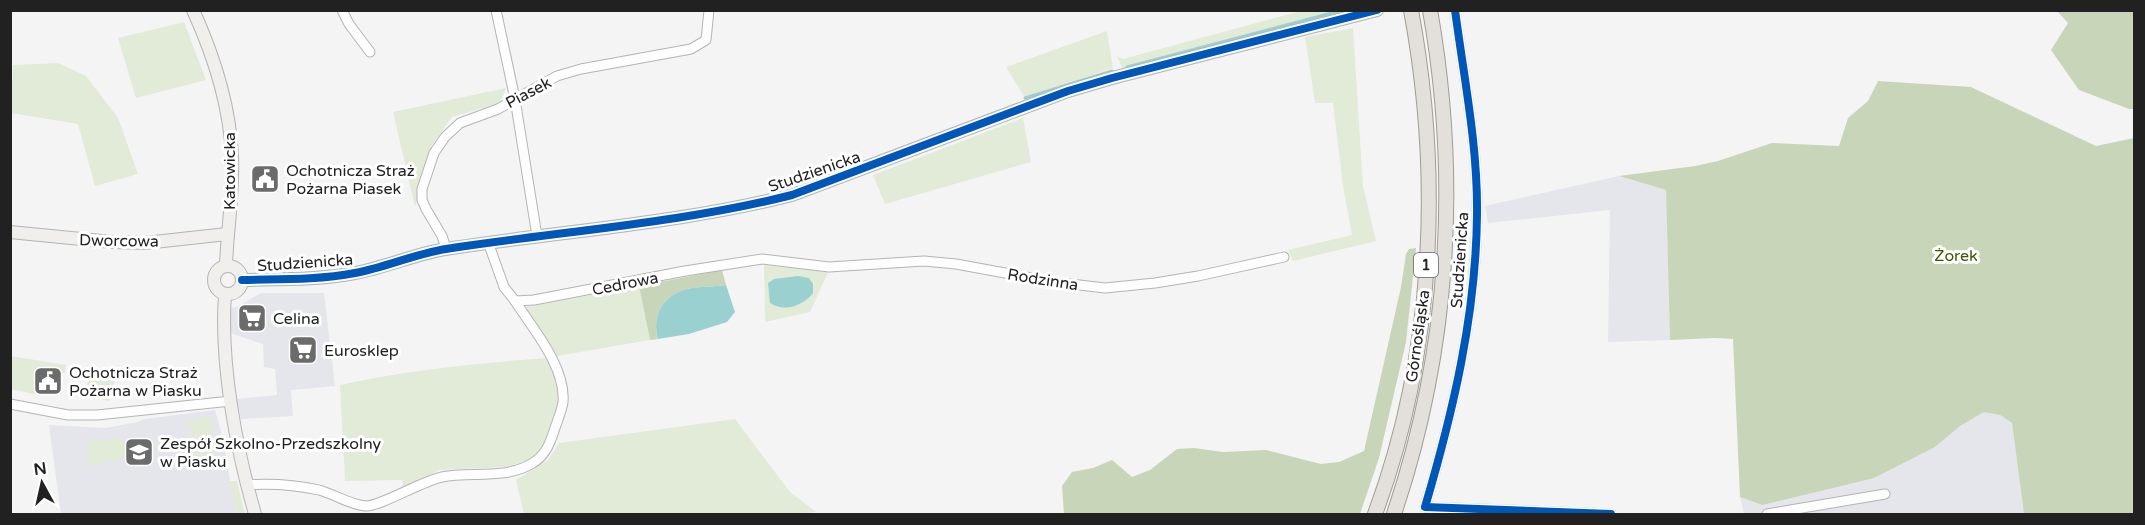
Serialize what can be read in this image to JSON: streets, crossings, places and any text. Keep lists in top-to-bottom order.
{
  "streets": {
    "main road": ["1", "Górnośląska"],
    "street": [
      "Piasek",
      "Katowicka",
      "Studzienicka",
      "Dworcowa",
      "Rodzinna",
      "Cedrowa"
    ]
  },
  "crossings": [
    ["Piasek", "Studzienicka"],
    ["Katowicka", "Studzienicka"],
    ["Katowicka", "Dworcowa"],
    ["Rodzinna", "Cedrowa"]
  ],
  "parks": ["Żorek"],
  "places": {
    "public building": ["Ochotnicza Straż Pożarna Piasek", "Ochotnicza Straż Pożarna w Piasku"],
    "supermarket": ["Celina", "Eurosklep"],
    "school or university": ["Zespół Szkolno-Przedszkolny w Piasku"]
  },
  "north": "top"
}
